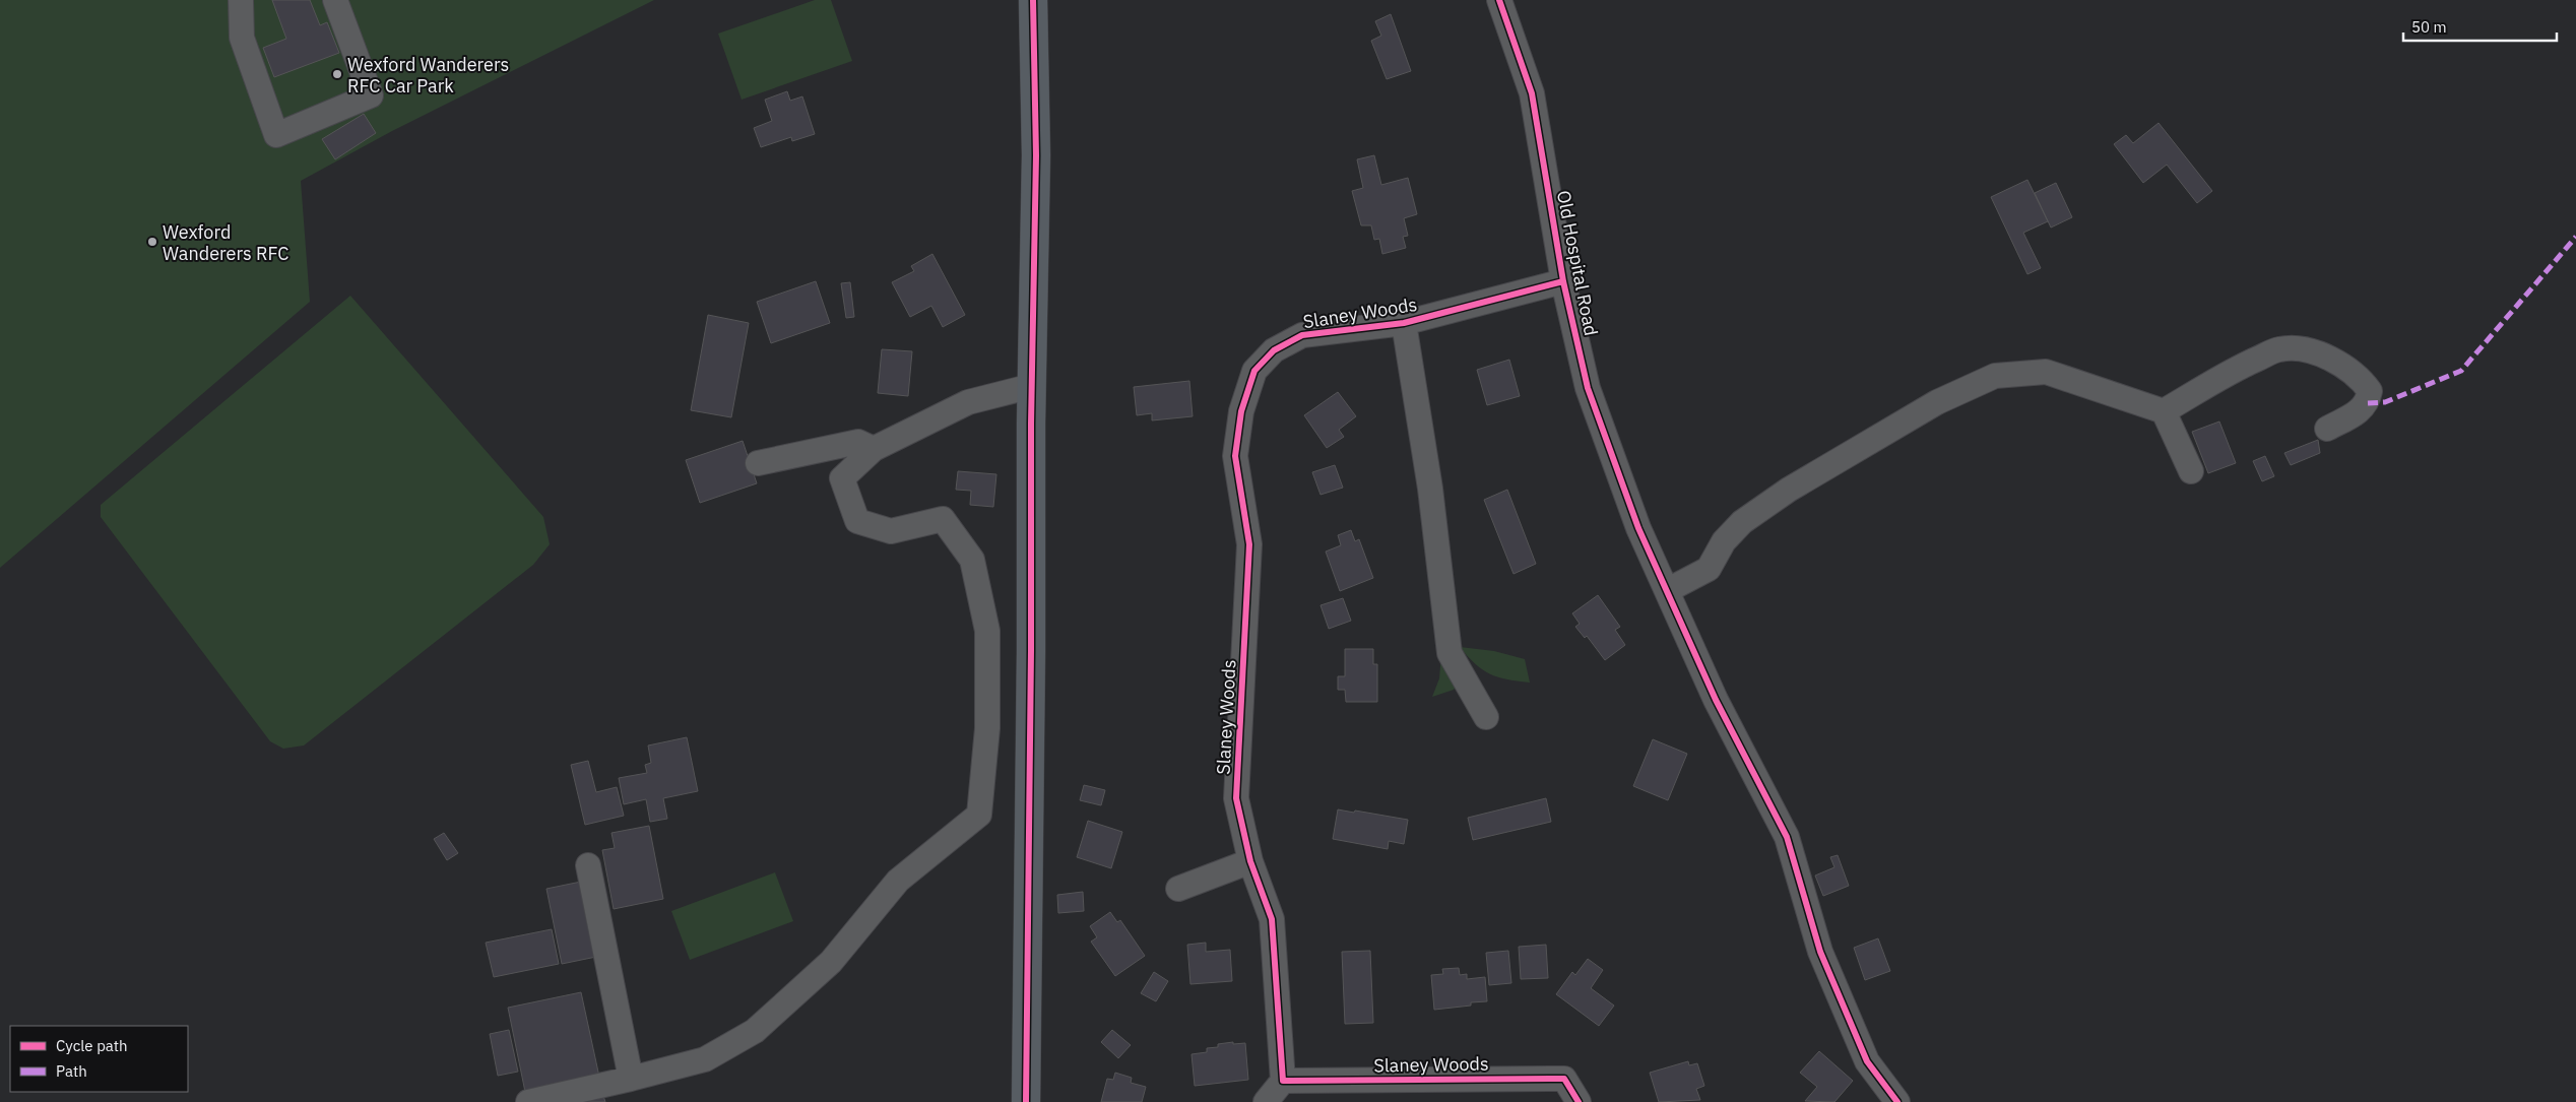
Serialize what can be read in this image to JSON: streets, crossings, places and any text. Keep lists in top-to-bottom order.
{
  "streets": {
    "street": ["Old Hospital Road", "Slaney Woods"]
  },
  "crossings": [
    ["Old Hospital Road", "Slaney Woods"]
  ],
  "places": ["Wexford Wanderers RFC Car Park", "Wexford Wanderers RFC"],
  "legend": ["Cycle path", "Path"],
  "scale_bar": "50 m"
}
